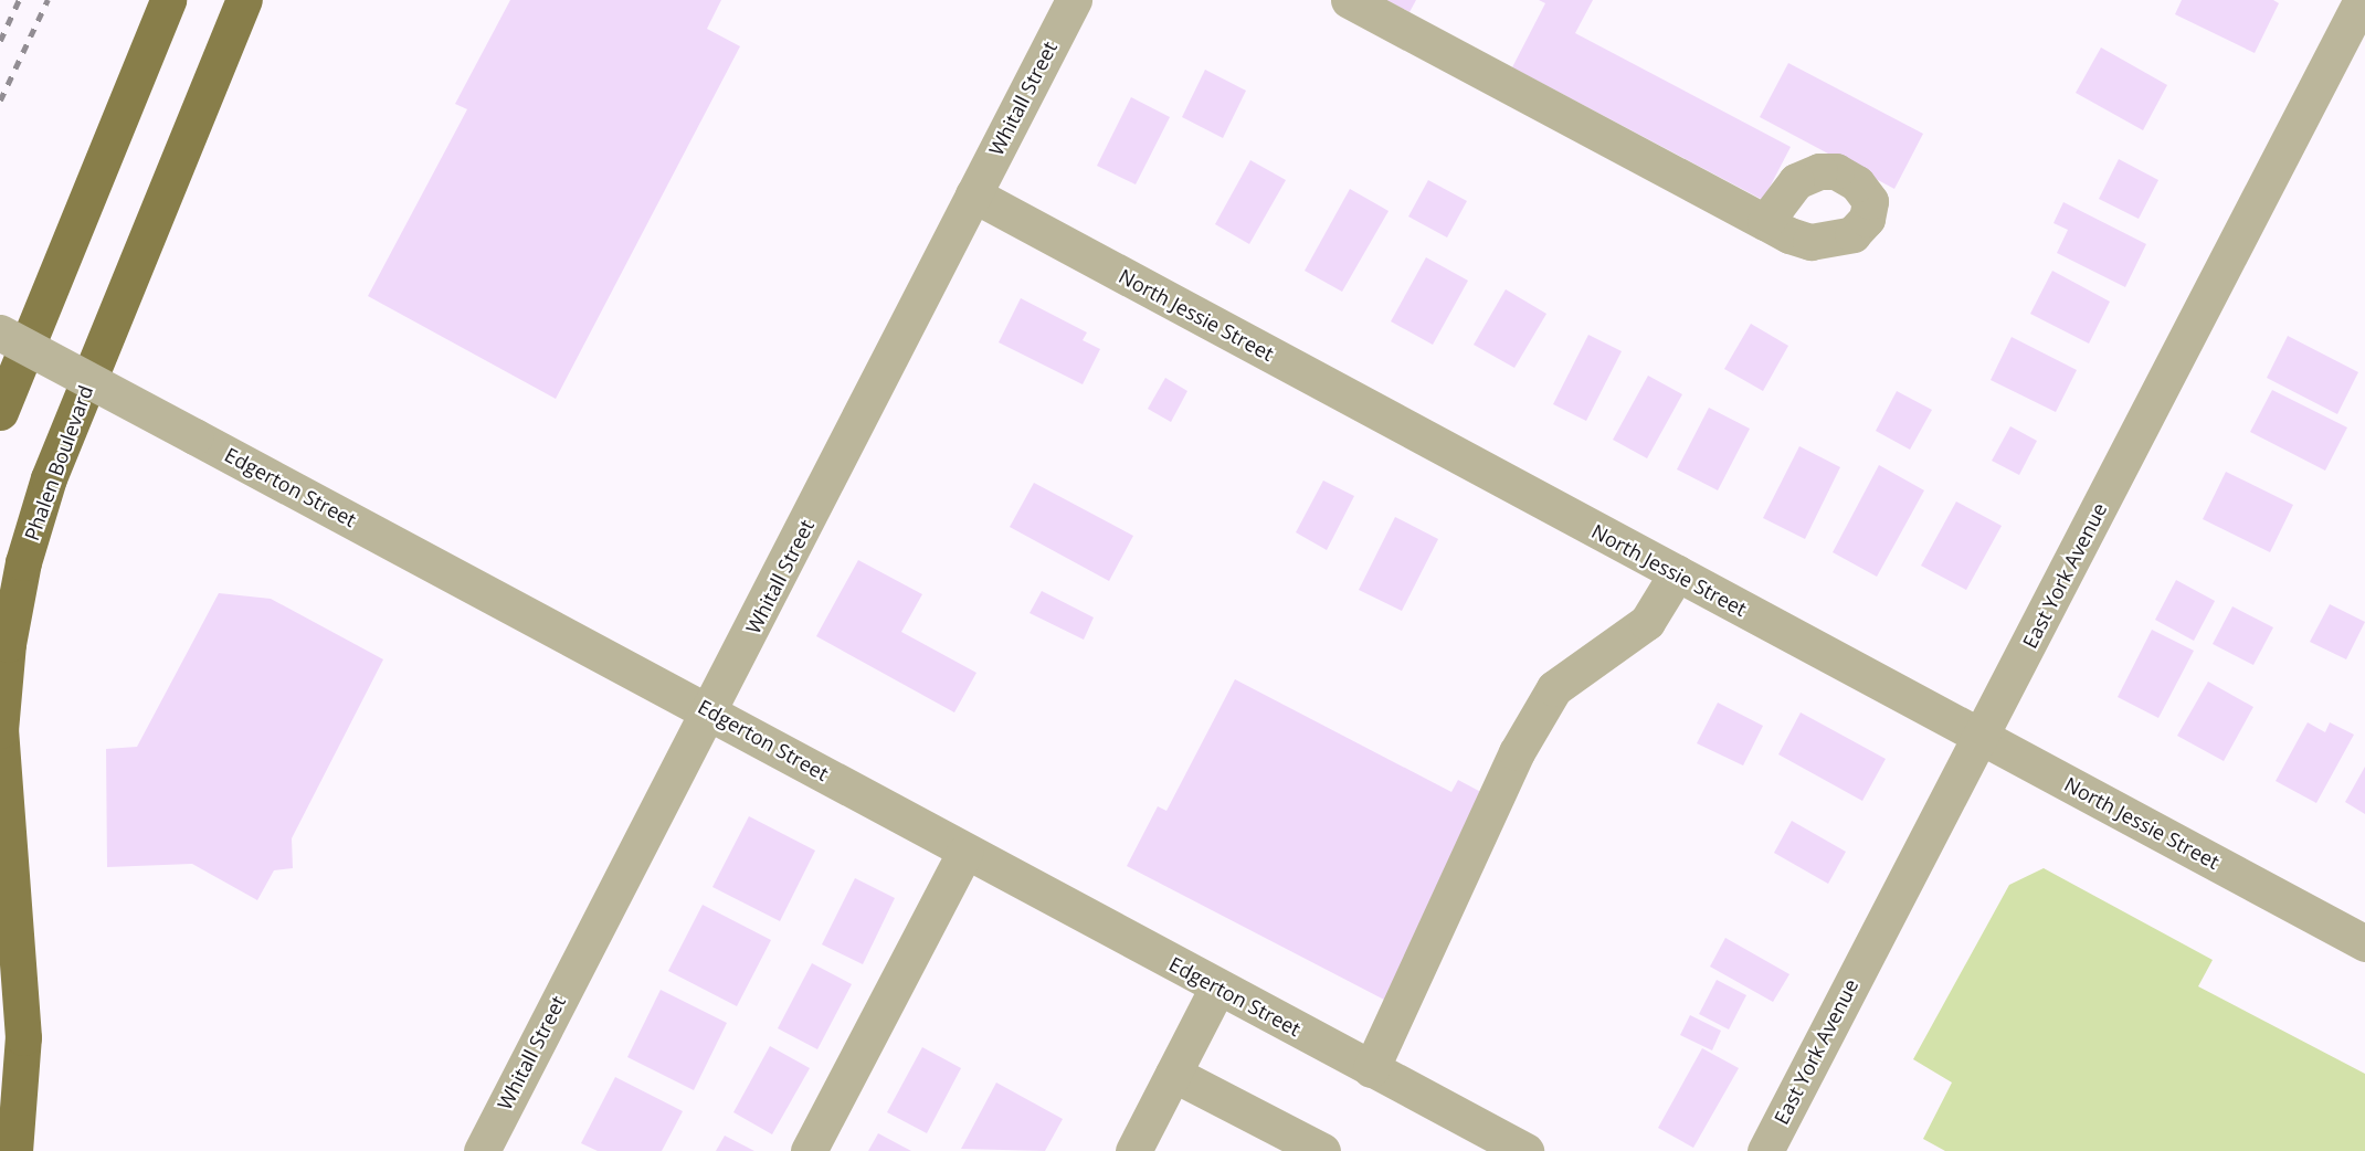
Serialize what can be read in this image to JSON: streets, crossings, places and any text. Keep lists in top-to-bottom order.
{
  "streets": {
    "main road": ["Phalen Boulevard"],
    "street": [
      "Whitall Street",
      "North Jessie Street",
      "Edgerton Street",
      "East York Avenue"
    ]
  },
  "crossings": [
    ["Whitall Street", "North Jessie Street"],
    ["Whitall Street", "Edgerton Street"],
    ["North Jessie Street", "East York Avenue"]
  ]
}
